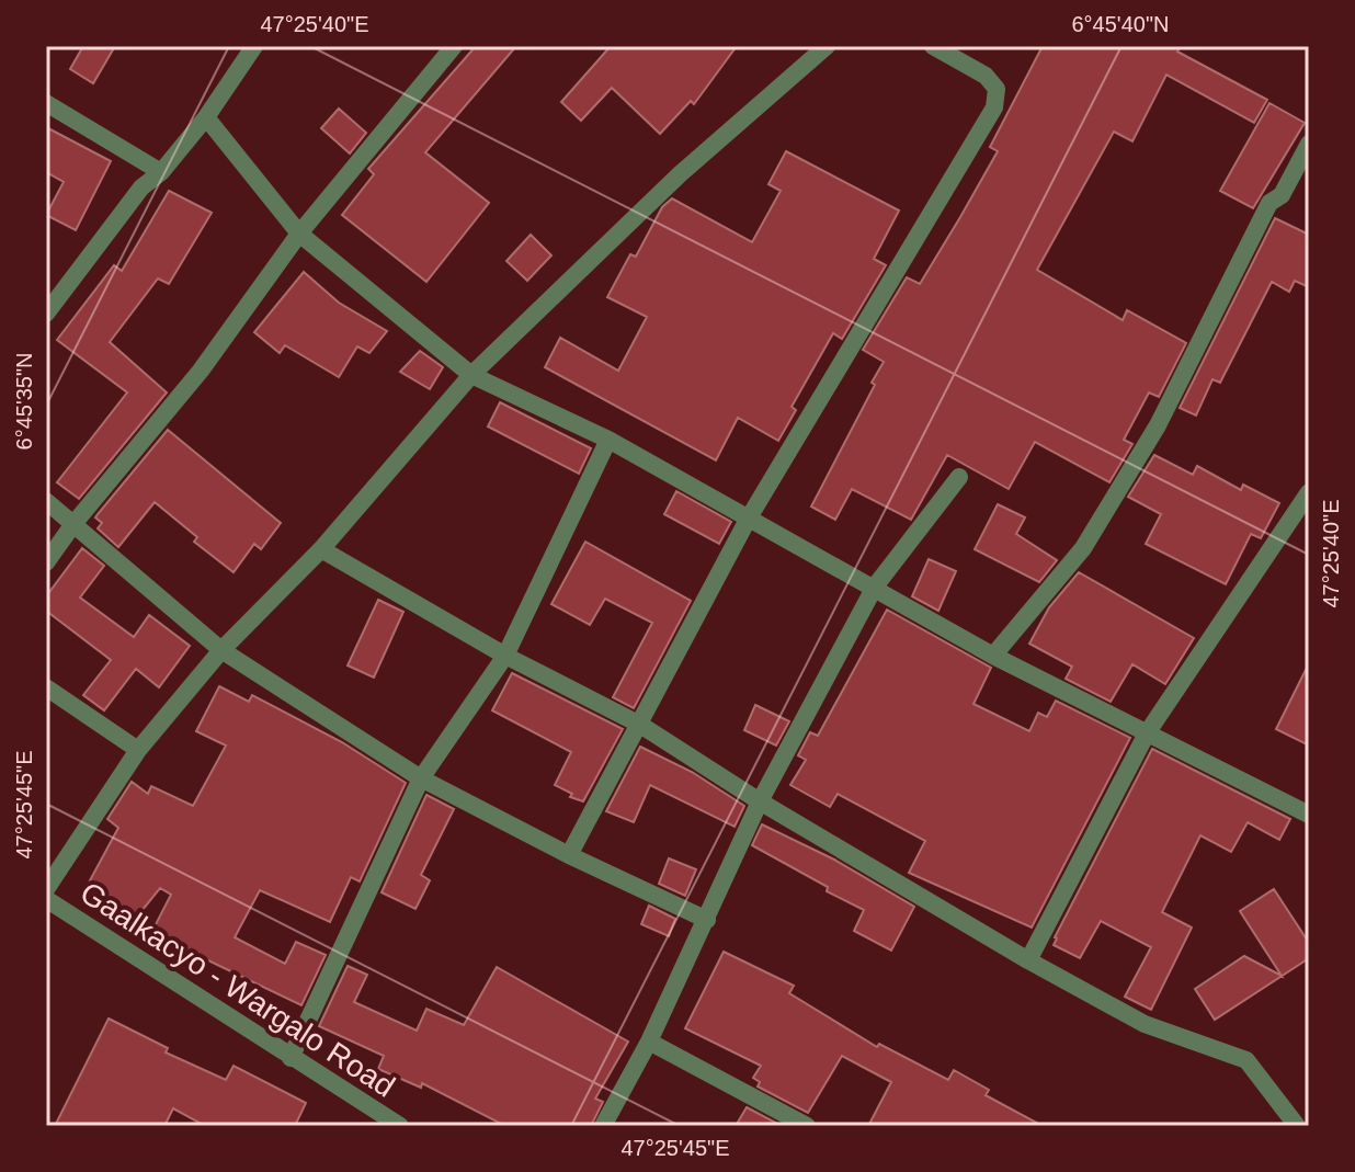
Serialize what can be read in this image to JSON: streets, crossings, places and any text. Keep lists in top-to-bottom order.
{
  "streets": {
    "street": ["Gaalkacyo - Wargalo Road"]
  },
  "coordinates": [
    "47°25'40\"E",
    "6°45'40\"N",
    "6°45'35\"N",
    "47°25'45\"E"
  ]
}
